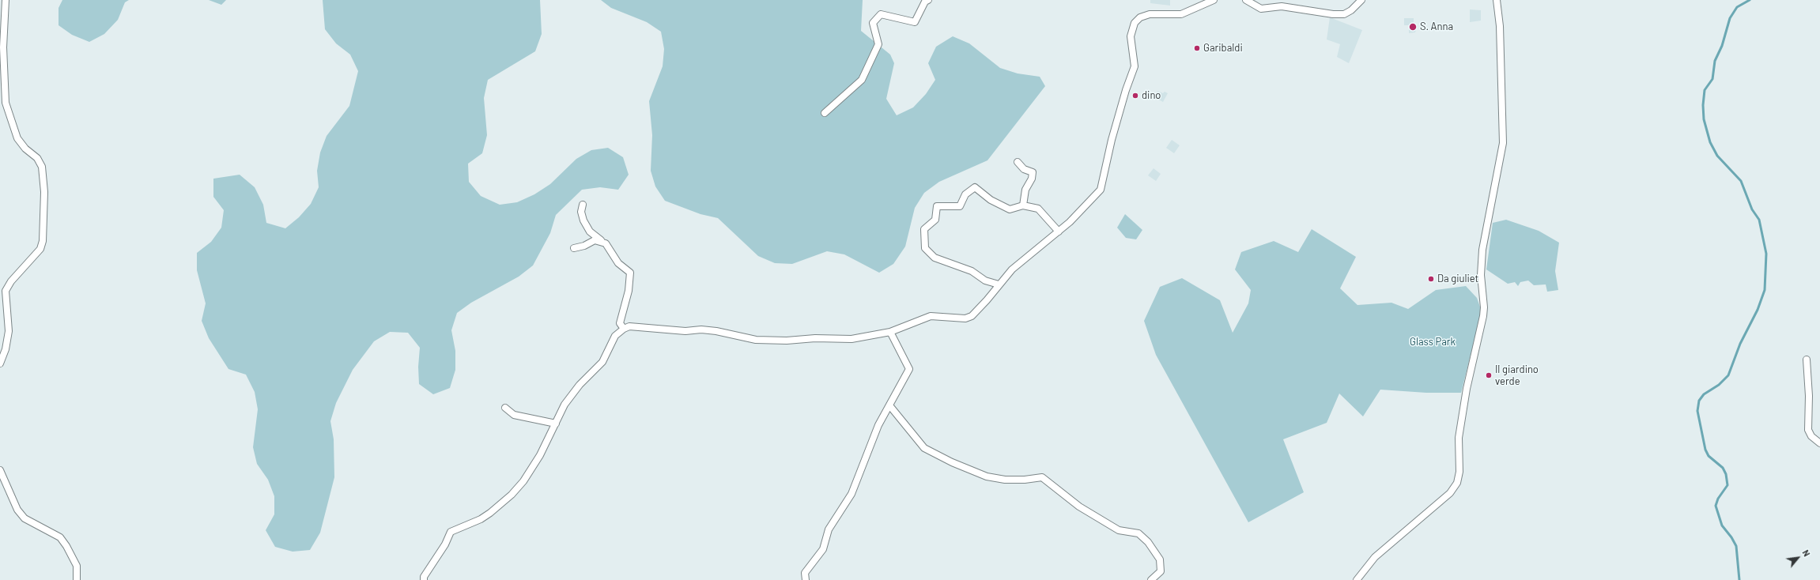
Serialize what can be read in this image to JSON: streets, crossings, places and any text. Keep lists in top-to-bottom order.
{
  "parks": ["Glass Park"],
  "places": [
    "S. Anna",
    "Garibaldi",
    "dino",
    "Da giuliet",
    "Il giardino verde"
  ],
  "north": "top right"
}
